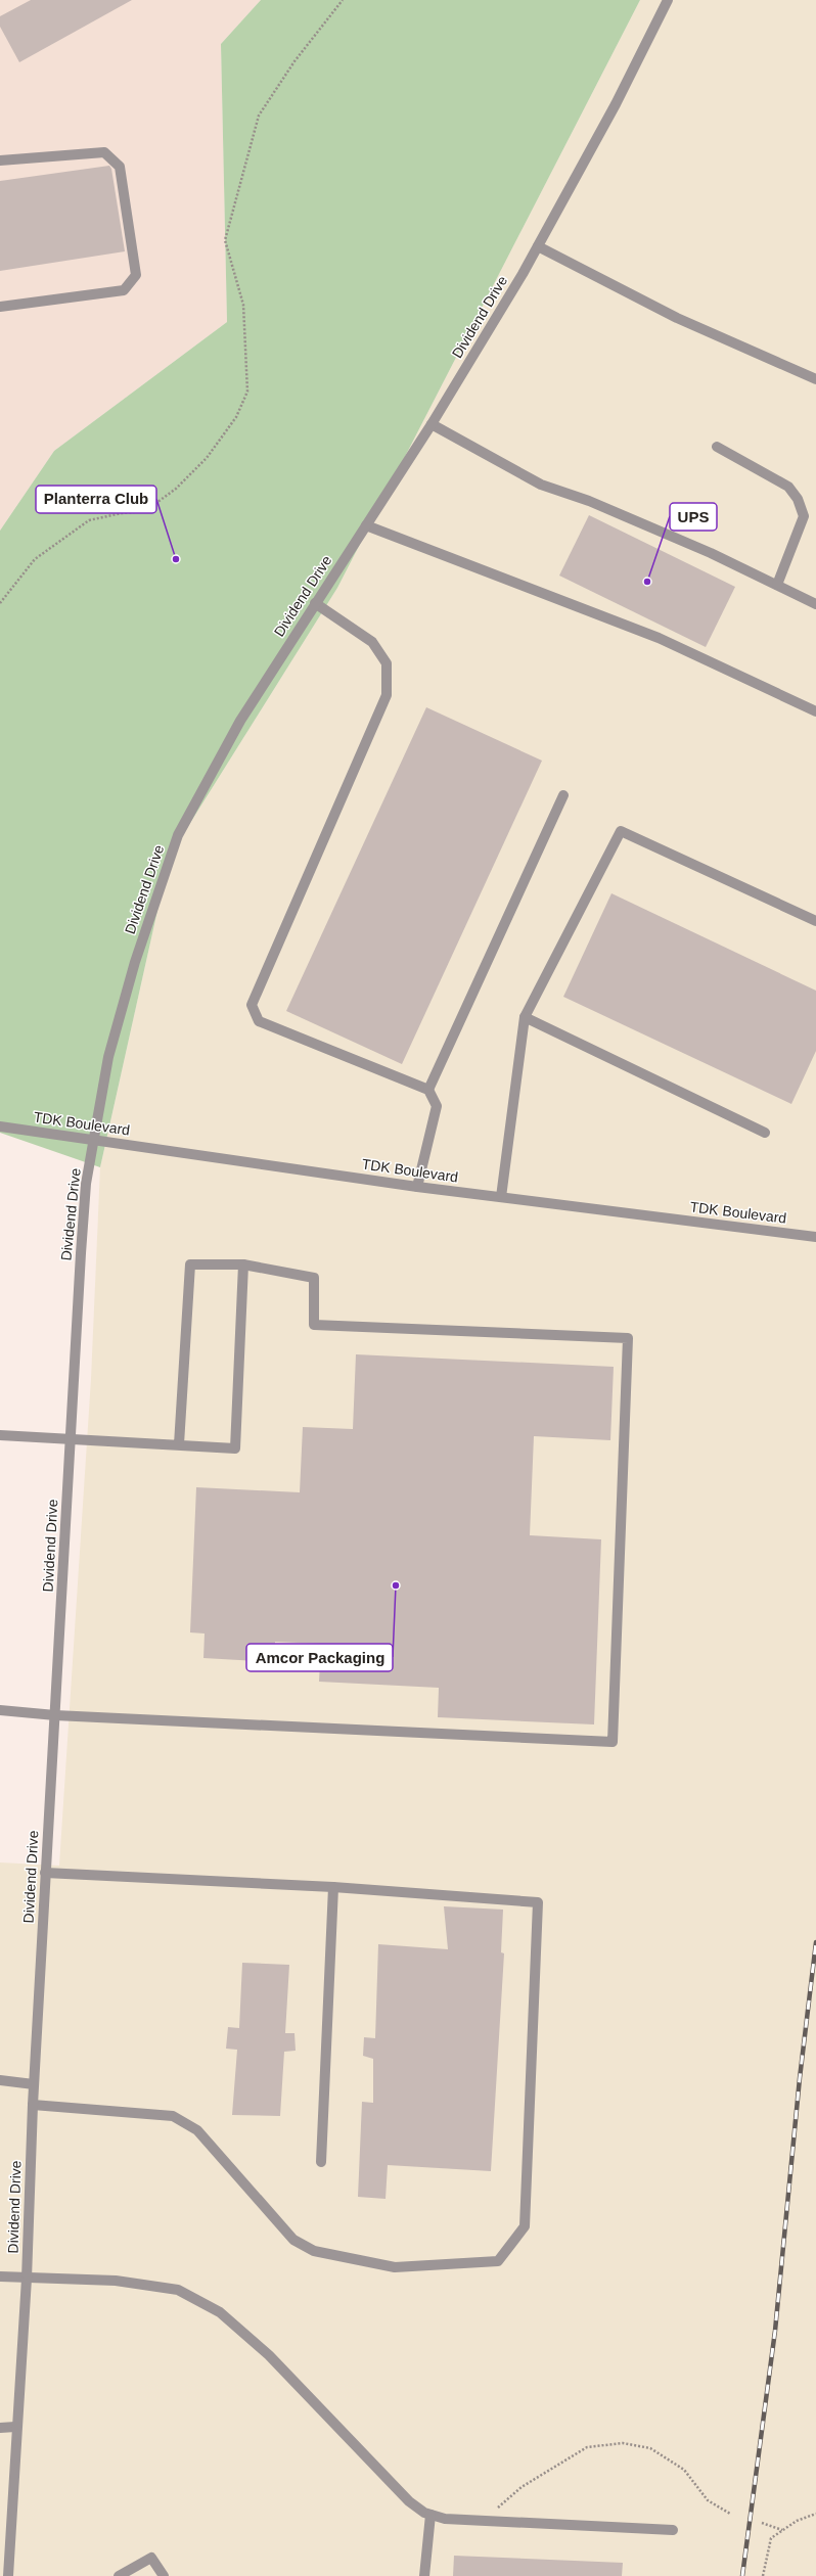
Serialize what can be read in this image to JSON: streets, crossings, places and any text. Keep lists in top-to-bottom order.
{
  "streets": {
    "street": ["Dividend Drive", "TDK Boulevard"]
  },
  "crossings": [
    ["Dividend Drive", "TDK Boulevard"]
  ],
  "places": ["Planterra Club", "UPS", "Amcor Packaging"]
}
